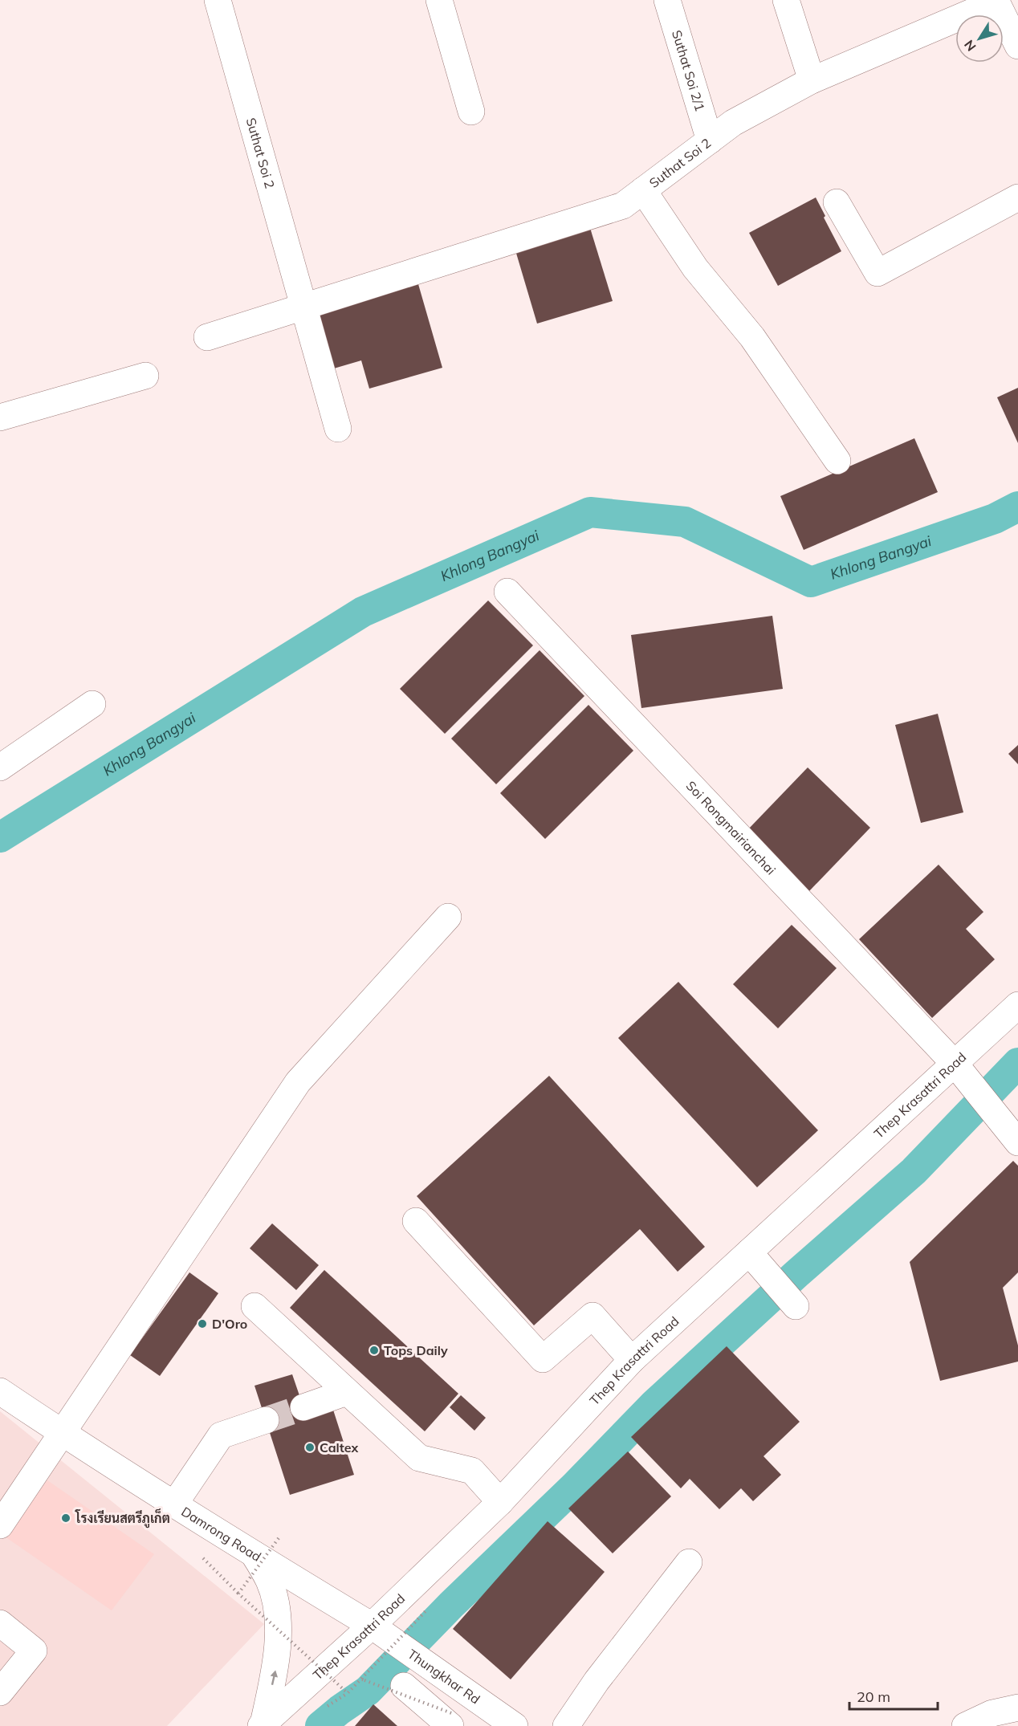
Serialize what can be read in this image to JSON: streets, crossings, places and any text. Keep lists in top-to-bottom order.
{
  "streets": {
    "street": [
      "Suthat Soi 2/1",
      "Suthat Soi 2",
      "Soi Rongmairianchai",
      "Thep Krasattri Road",
      "Damrong Road",
      "Thungkhar Rd"
    ]
  },
  "crossings": [
    ["Suthat Soi 2/1", "Suthat Soi 2"],
    ["Soi Rongmairianchai", "Thep Krasattri Road"],
    ["Thep Krasattri Road", "Damrong Road"],
    ["Thep Krasattri Road", "Thungkhar Rd"],
    ["Damrong Road", "Thungkhar Rd"]
  ],
  "water": ["Khlong Bangyai"],
  "places": [
    "D'Oro",
    "Tops Daily",
    "Caltex",
    "โรงเรียนสตรีภูเก็ต"
  ],
  "scale_bar": "20 m",
  "north": "bottom left"
}
